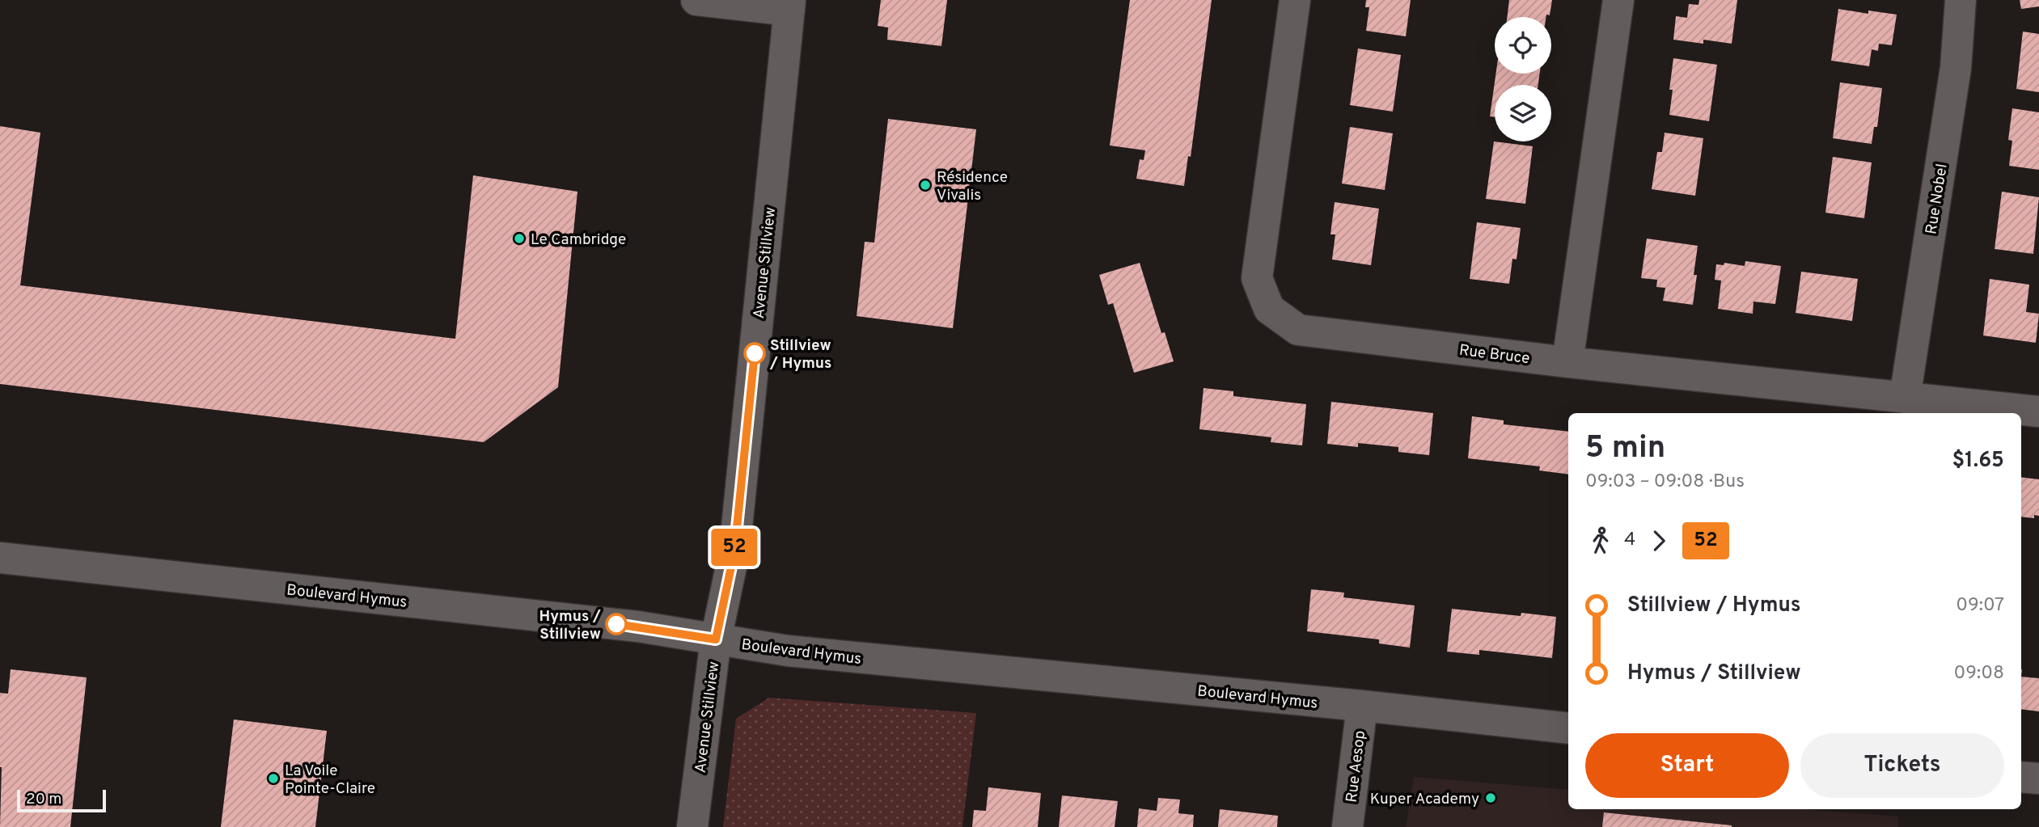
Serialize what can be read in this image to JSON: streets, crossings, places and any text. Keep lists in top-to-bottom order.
{
  "streets": {
    "street": [
      "Rue Nobel",
      "Avenue Stillview",
      "Rue Bruce",
      "Boulevard Hymus",
      "Rue Aesop"
    ]
  },
  "crossings": [
    ["Rue Nobel", "Rue Bruce"],
    ["Avenue Stillview", "Boulevard Hymus"],
    ["Boulevard Hymus", "Rue Aesop"]
  ],
  "places": [
    "Résidence Vivalis",
    "Le Cambridge",
    "Stillview / Hymus",
    "Hymus / Stillview",
    "La Voile Pointe-Claire",
    "Kuper Academy"
  ],
  "lines": ["bus line 52"],
  "scale_bar": "20 m",
  "page": {
    "on_map": "52",
    "heading": ["5 min", "09:03 – 09:08 · Bus", "$1.65"],
    "legs": ["4", "52"],
    "list": [
      {
        "name": "Stillview / Hymus",
        "value": "09:07"
      },
      {
        "name": "Hymus / Stillview",
        "value": "09:08"
      }
    ],
    "buttons": ["Start", "Tickets"],
    "scale": "20 m"
  }
}
